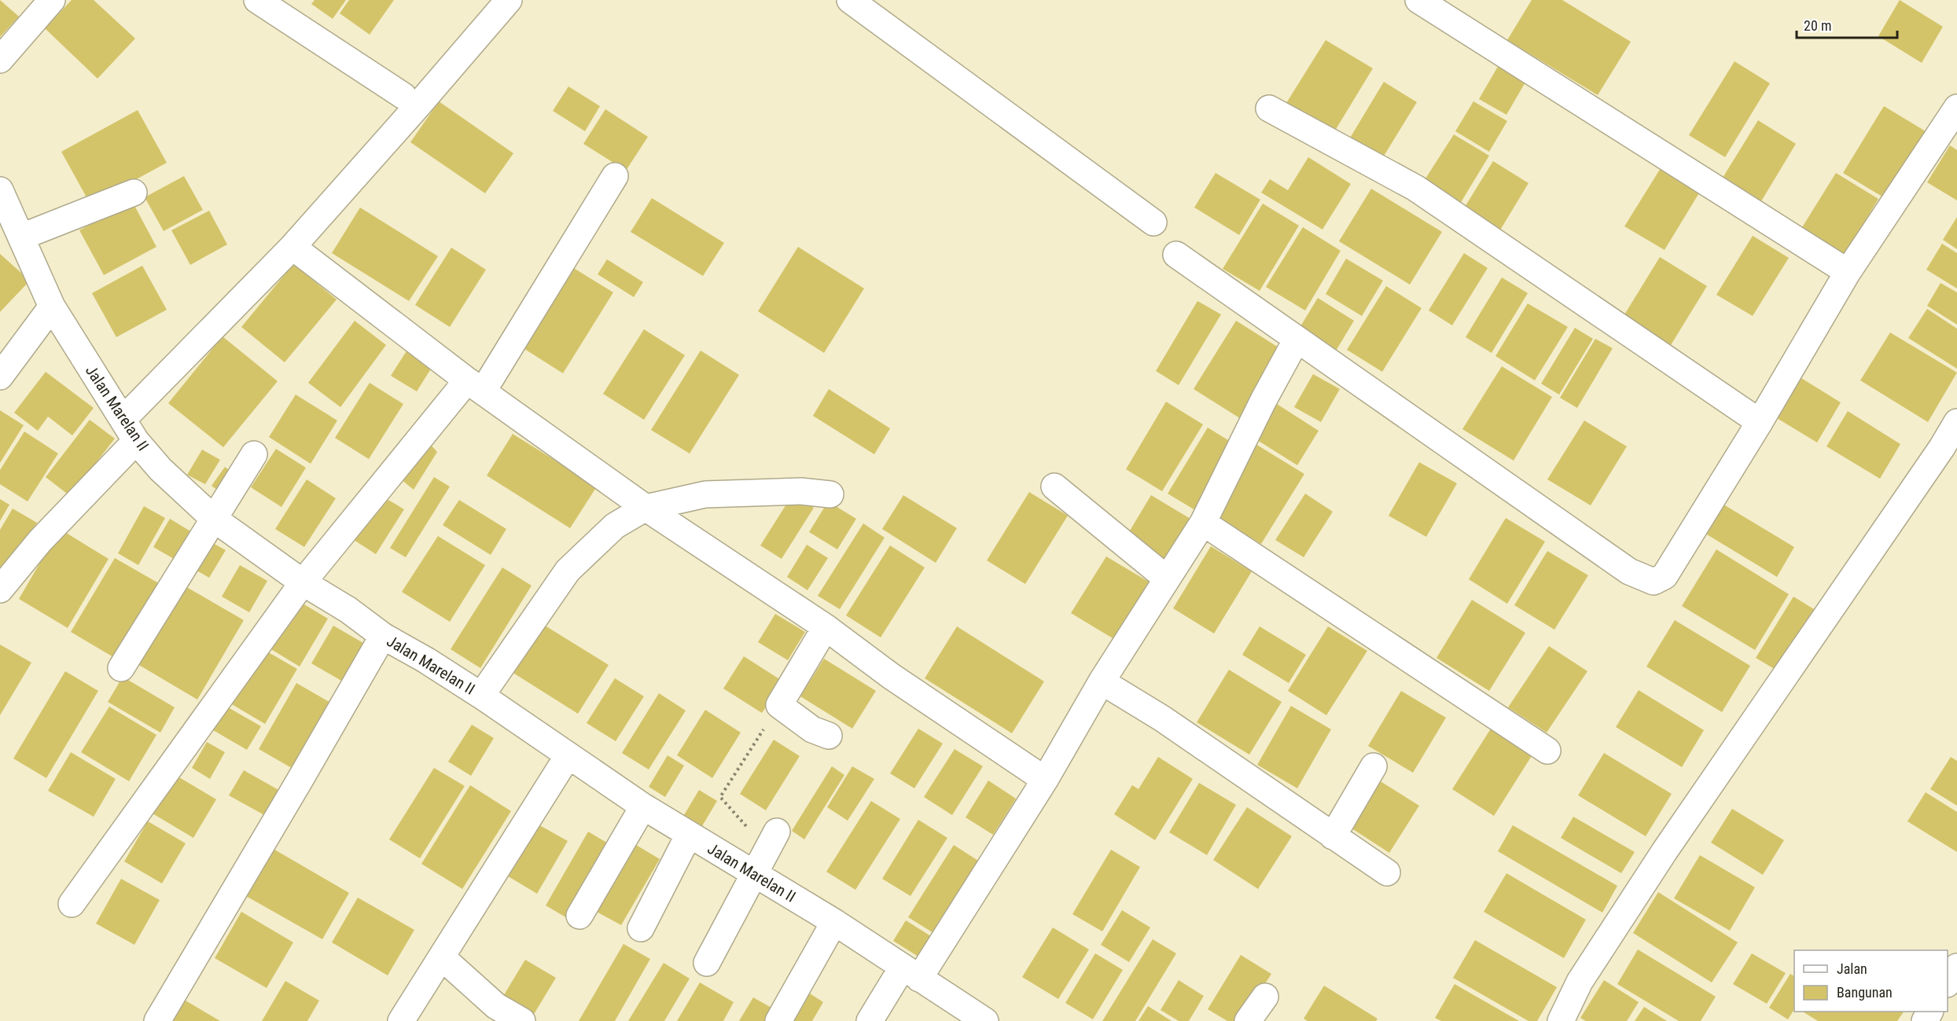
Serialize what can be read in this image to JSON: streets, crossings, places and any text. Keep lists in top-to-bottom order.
{
  "streets": {
    "street": ["Jalan Marelan II"]
  },
  "legend": ["Jalan", "Bangunan"],
  "scale_bar": "20 m"
}
